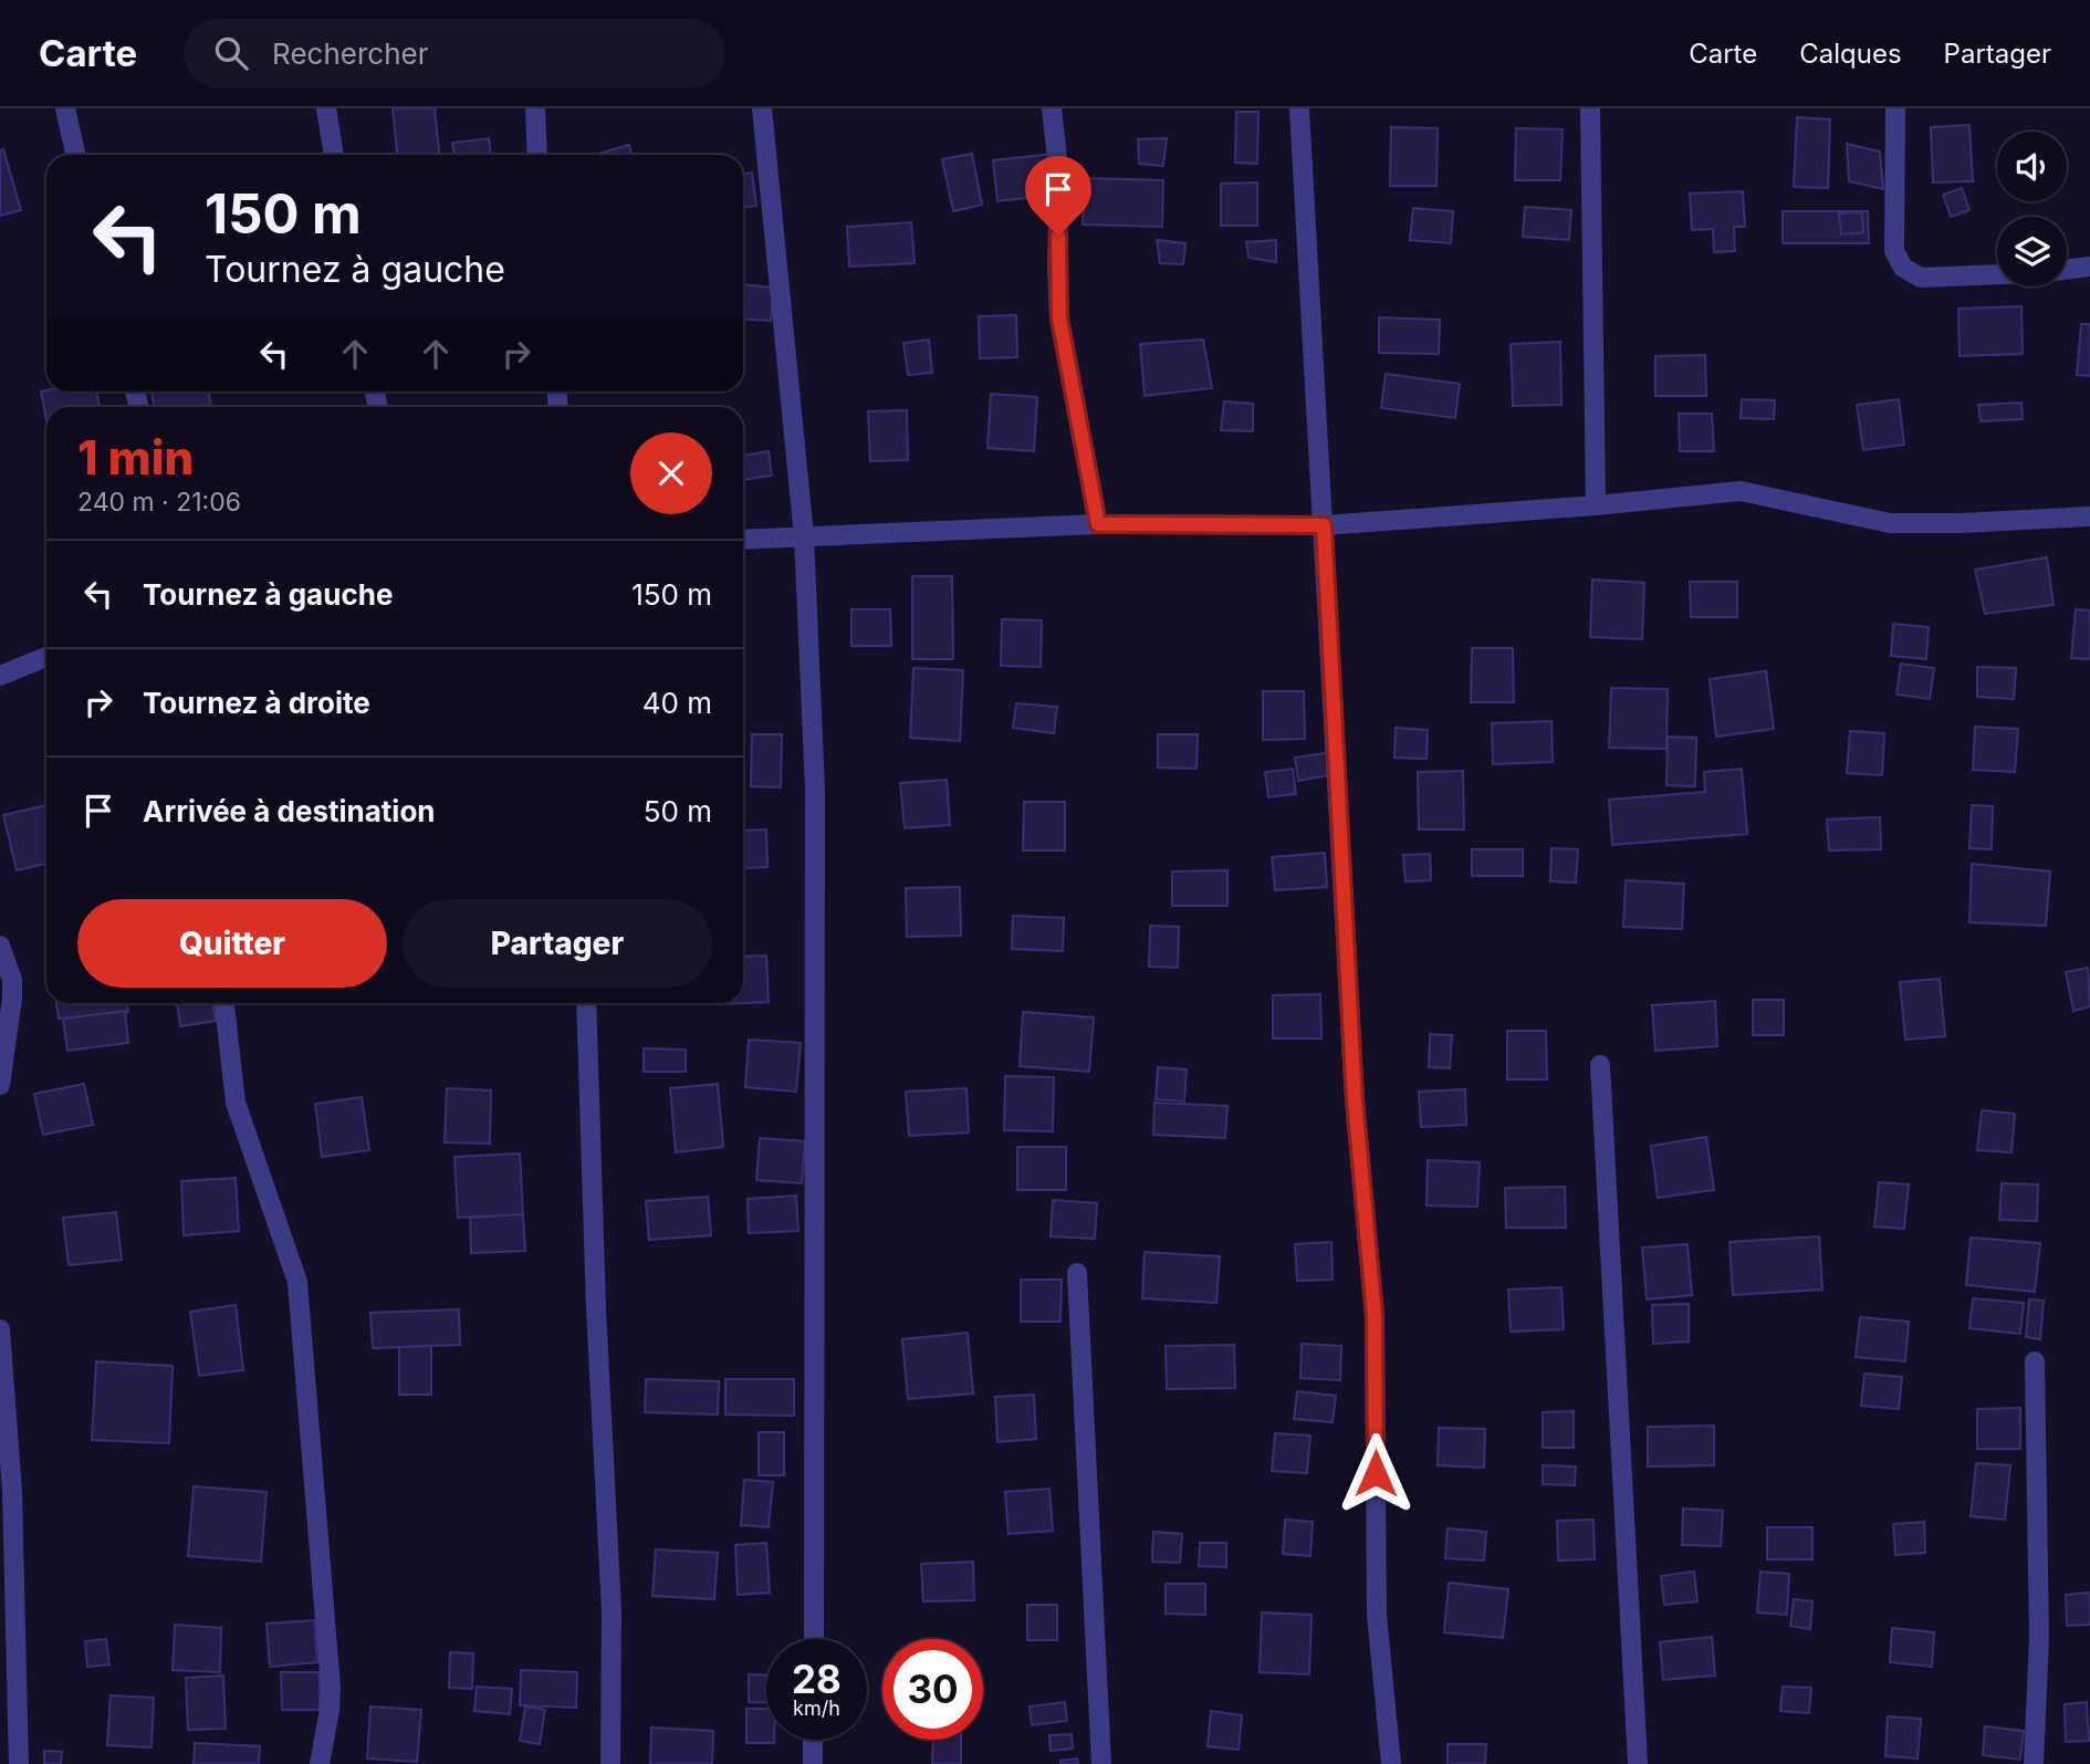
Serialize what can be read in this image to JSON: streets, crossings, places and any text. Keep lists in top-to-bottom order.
{
  "page": {
    "header": "Carte",
    "search": "Rechercher",
    "nav": ["Carte", "Calques", "Partager"],
    "turn": ["150 m", "Tournez à gauche"],
    "heading": ["1 min", "240 m · 21:06"],
    "list": [
      {
        "name": "Tournez à gauche",
        "value": "150 m"
      },
      {
        "name": "Tournez à droite",
        "value": "40 m"
      },
      {
        "name": "Arrivée à destination",
        "value": "50 m"
      }
    ],
    "buttons": ["Quitter", "Partager"],
    "speed": "28 km/h",
    "limit": "30"
  }
}
